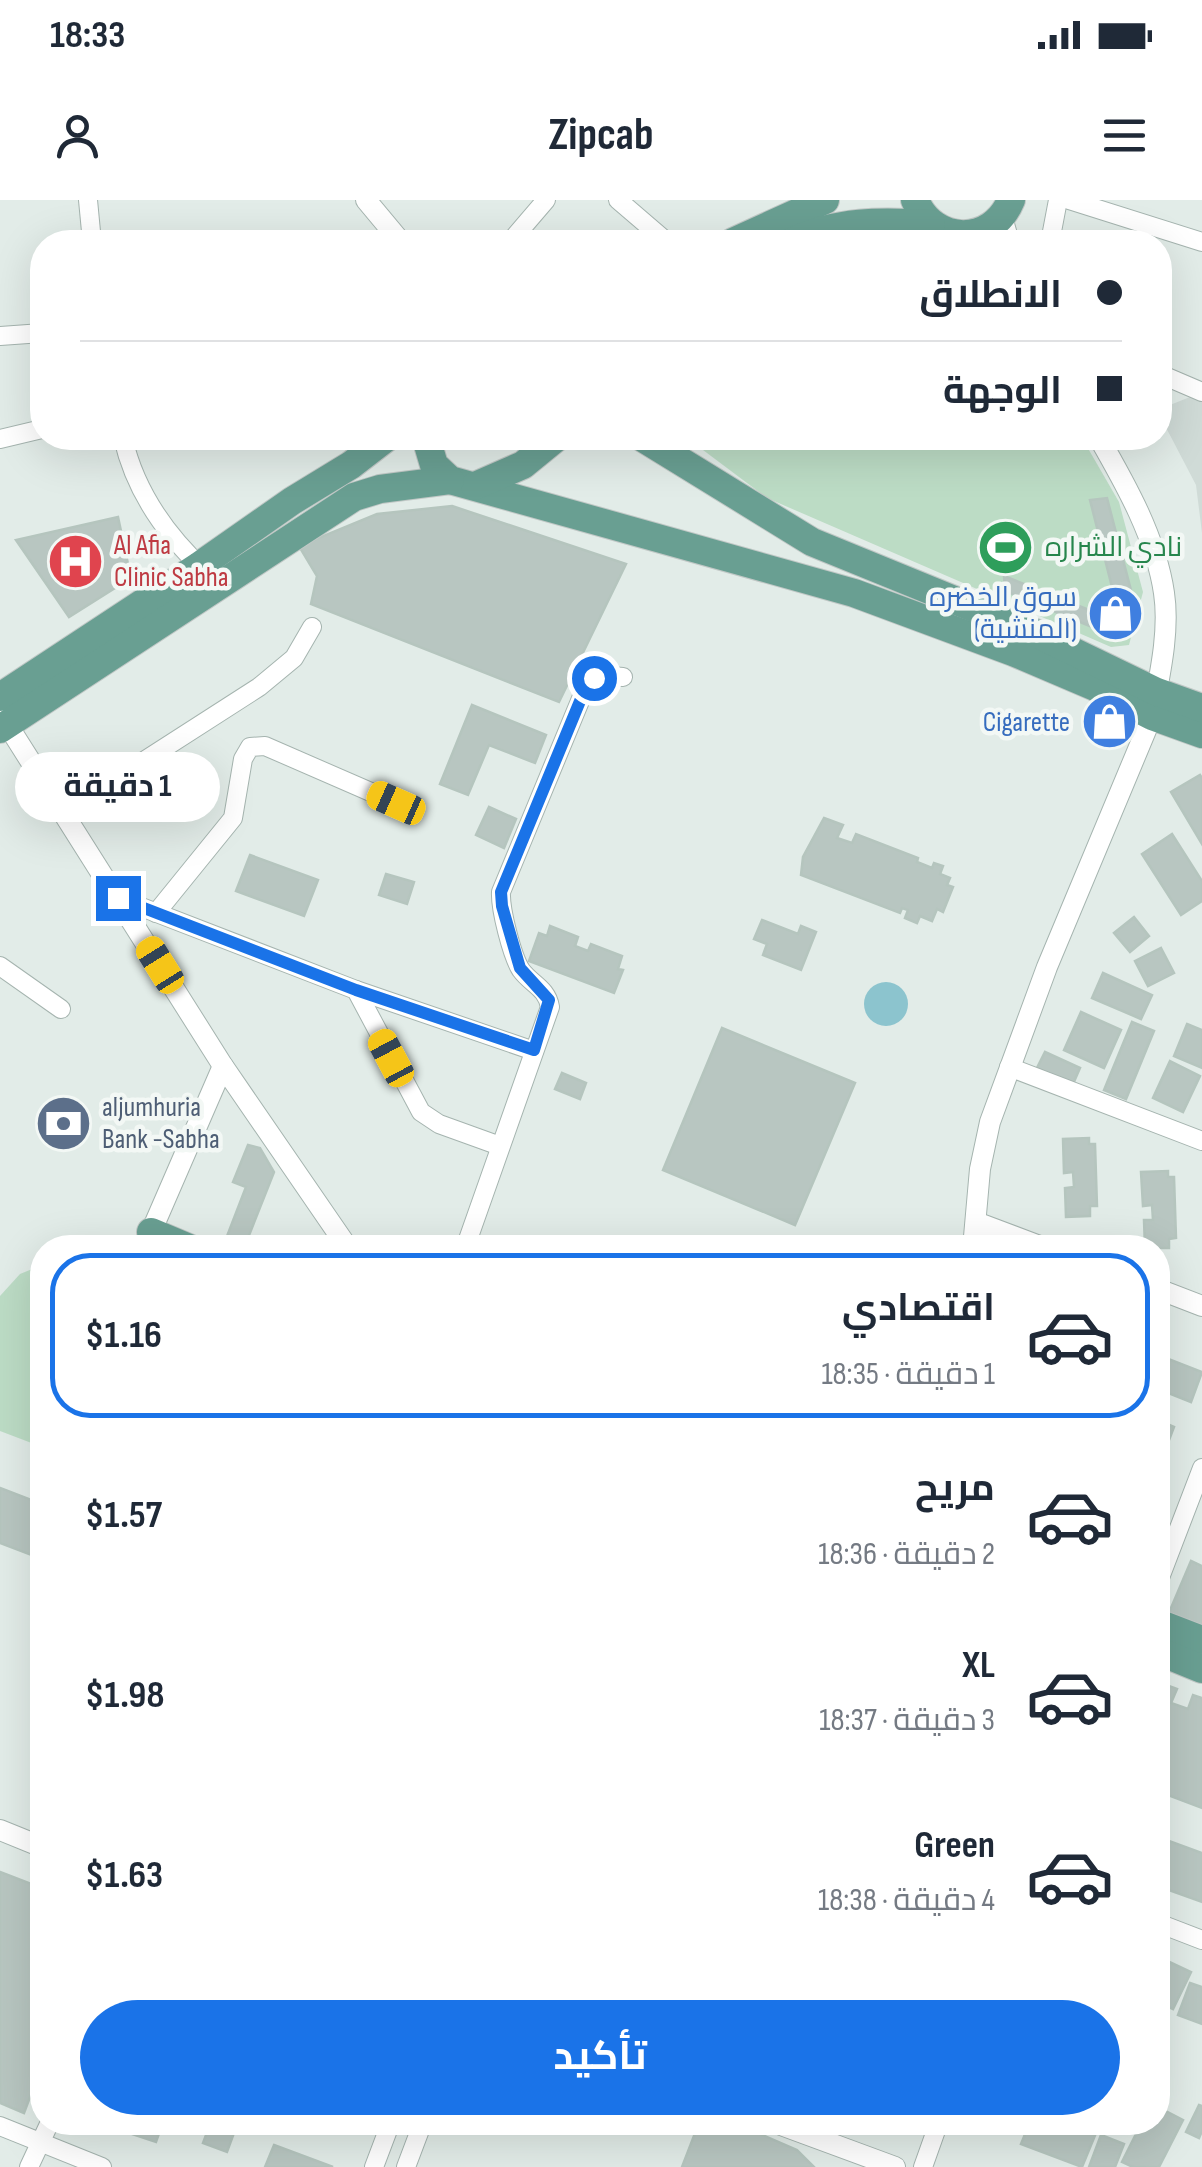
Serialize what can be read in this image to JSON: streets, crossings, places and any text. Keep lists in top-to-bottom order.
{
  "places": {
    "sports": ["نادي الشراره"],
    "hospital": ["Al Afia Clinic Sabha"],
    "shop": ["سوق الخضره (المنشية)", "Cigarette"],
    "bank": ["aljumhuria Bank -Sabha"]
  },
  "page": {
    "status": "18:33",
    "header": "Zipcab",
    "banner": ["الانطلاق", "الوجهة"],
    "bubble": "1 دقيقة",
    "list": [
      {
        "name": "اقتصادي",
        "note": "1 دقيقة · 18:35",
        "value": "$1.16"
      },
      {
        "name": "مريح",
        "note": "2 دقيقة · 18:36",
        "value": "$1.57"
      },
      {
        "name": "XL",
        "note": "3 دقيقة · 18:37",
        "value": "$1.98"
      },
      {
        "name": "Green",
        "note": "4 دقيقة · 18:38",
        "value": "$1.63"
      }
    ],
    "buttons": "تأكيد"
  }
}
